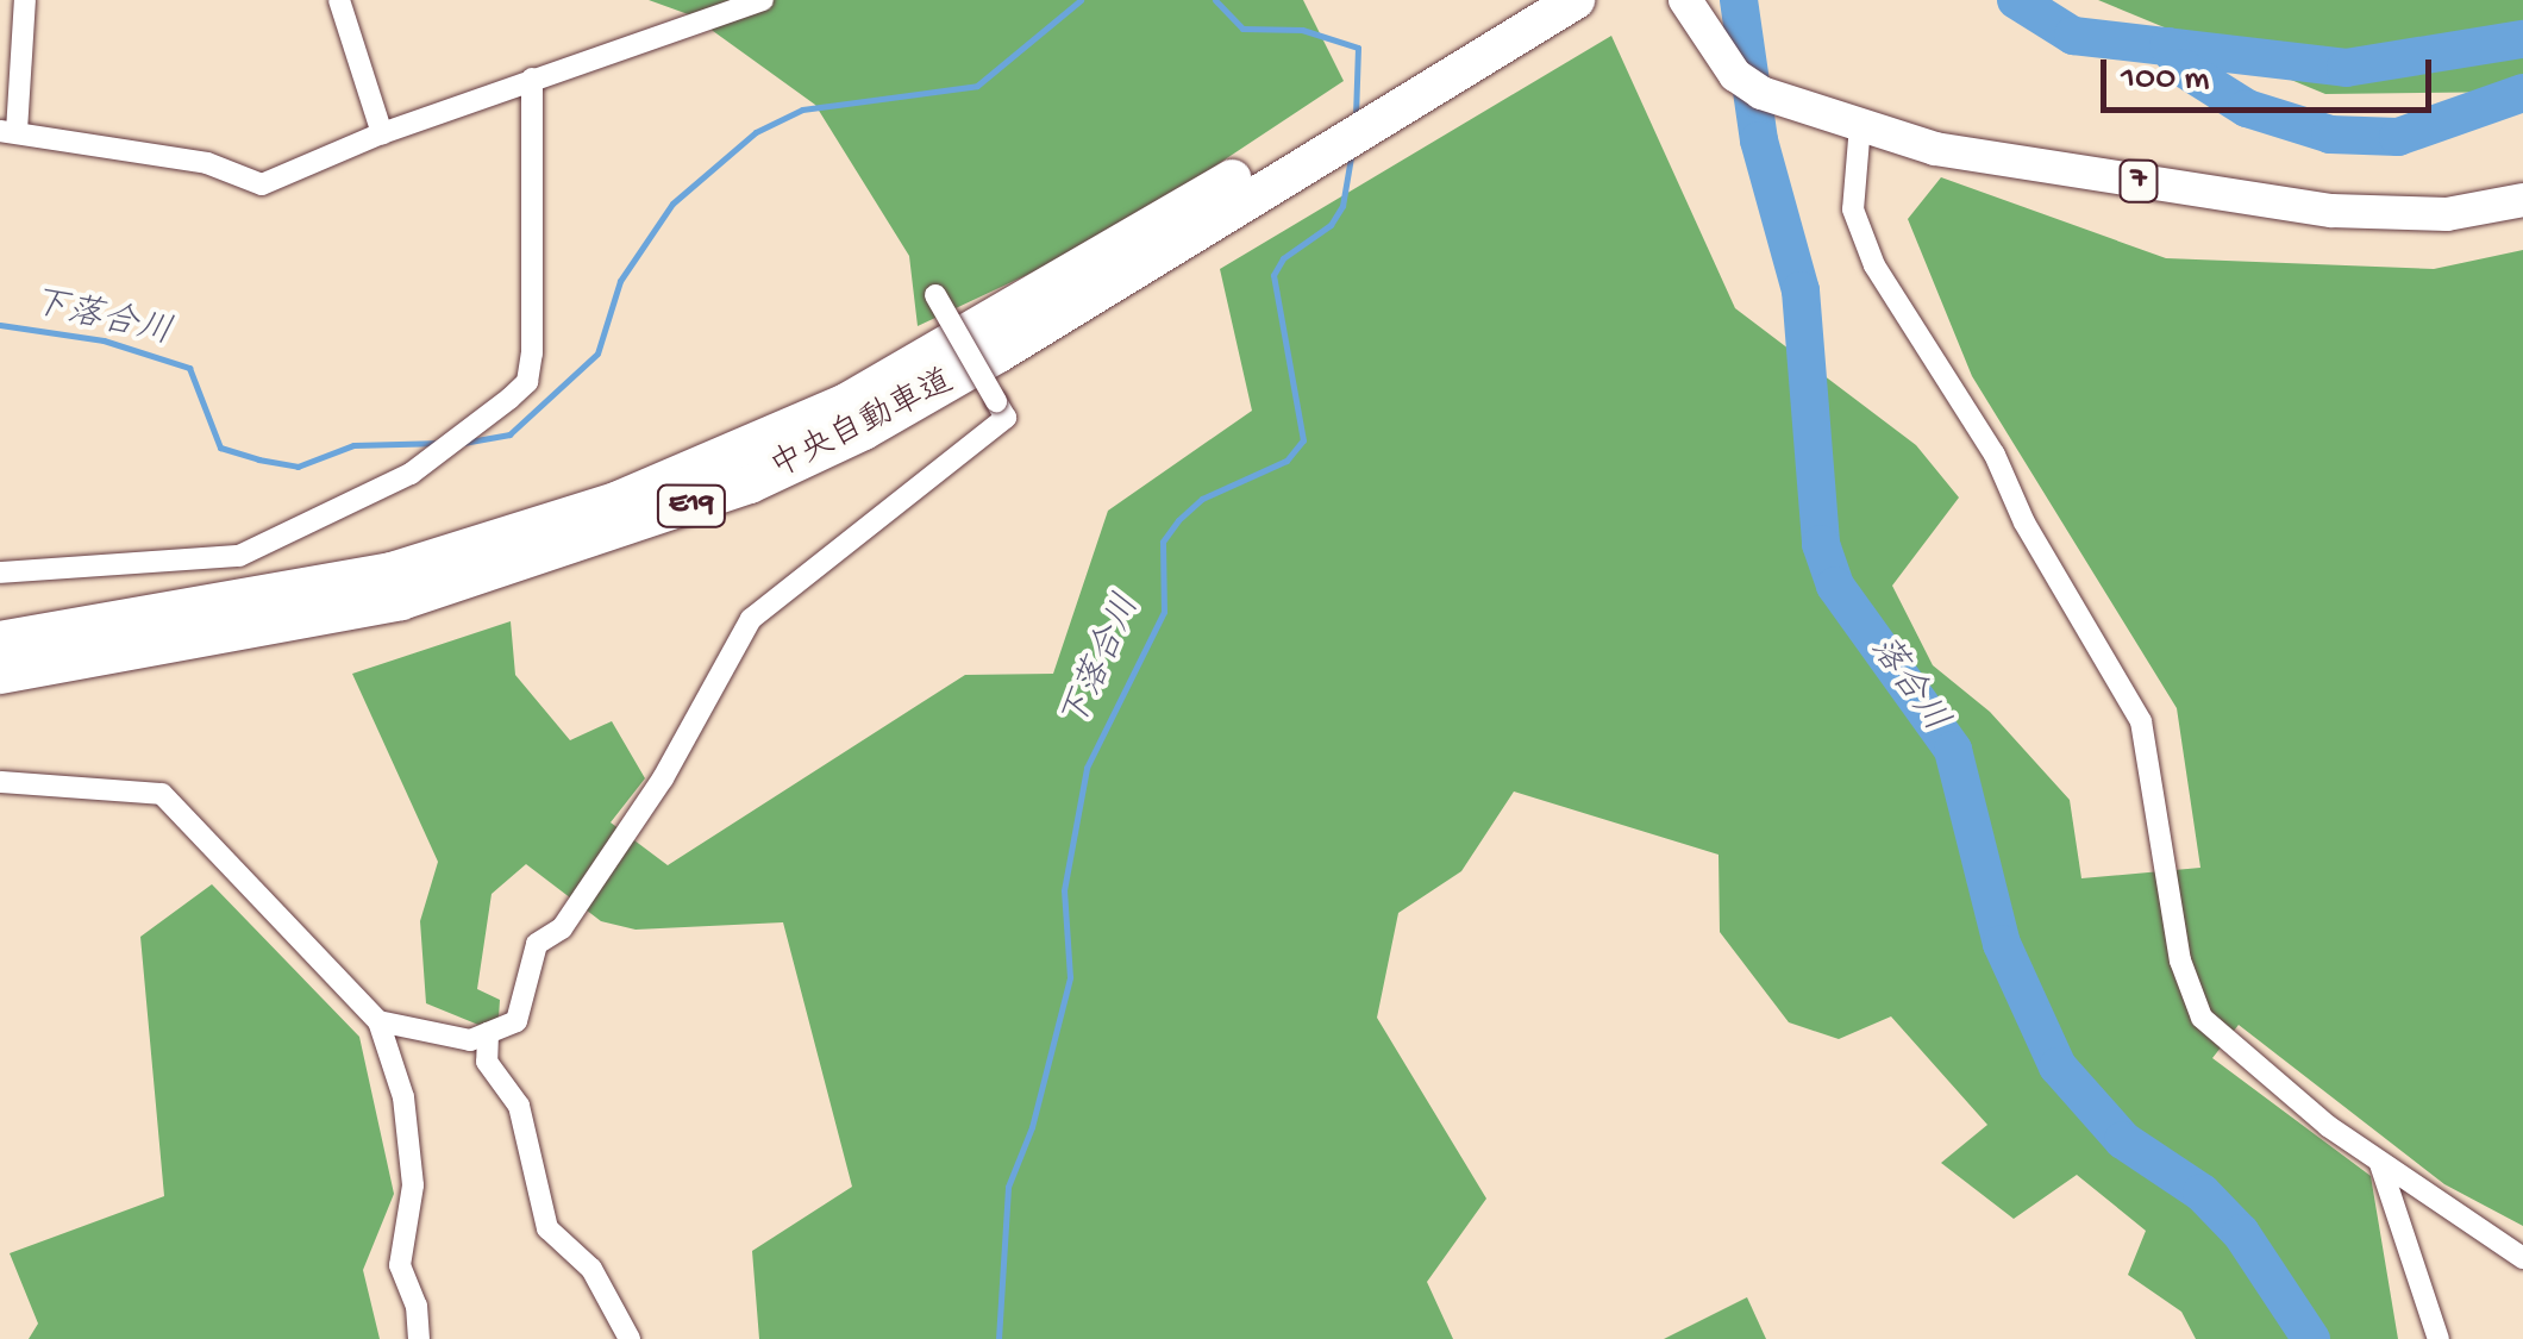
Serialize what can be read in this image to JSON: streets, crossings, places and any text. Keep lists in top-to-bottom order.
{
  "streets": {
    "highway": ["中央自動車道", "E19"],
    "main road": ["7"]
  },
  "water": ["下落合川", "落合川"],
  "scale_bar": "100 m"
}
